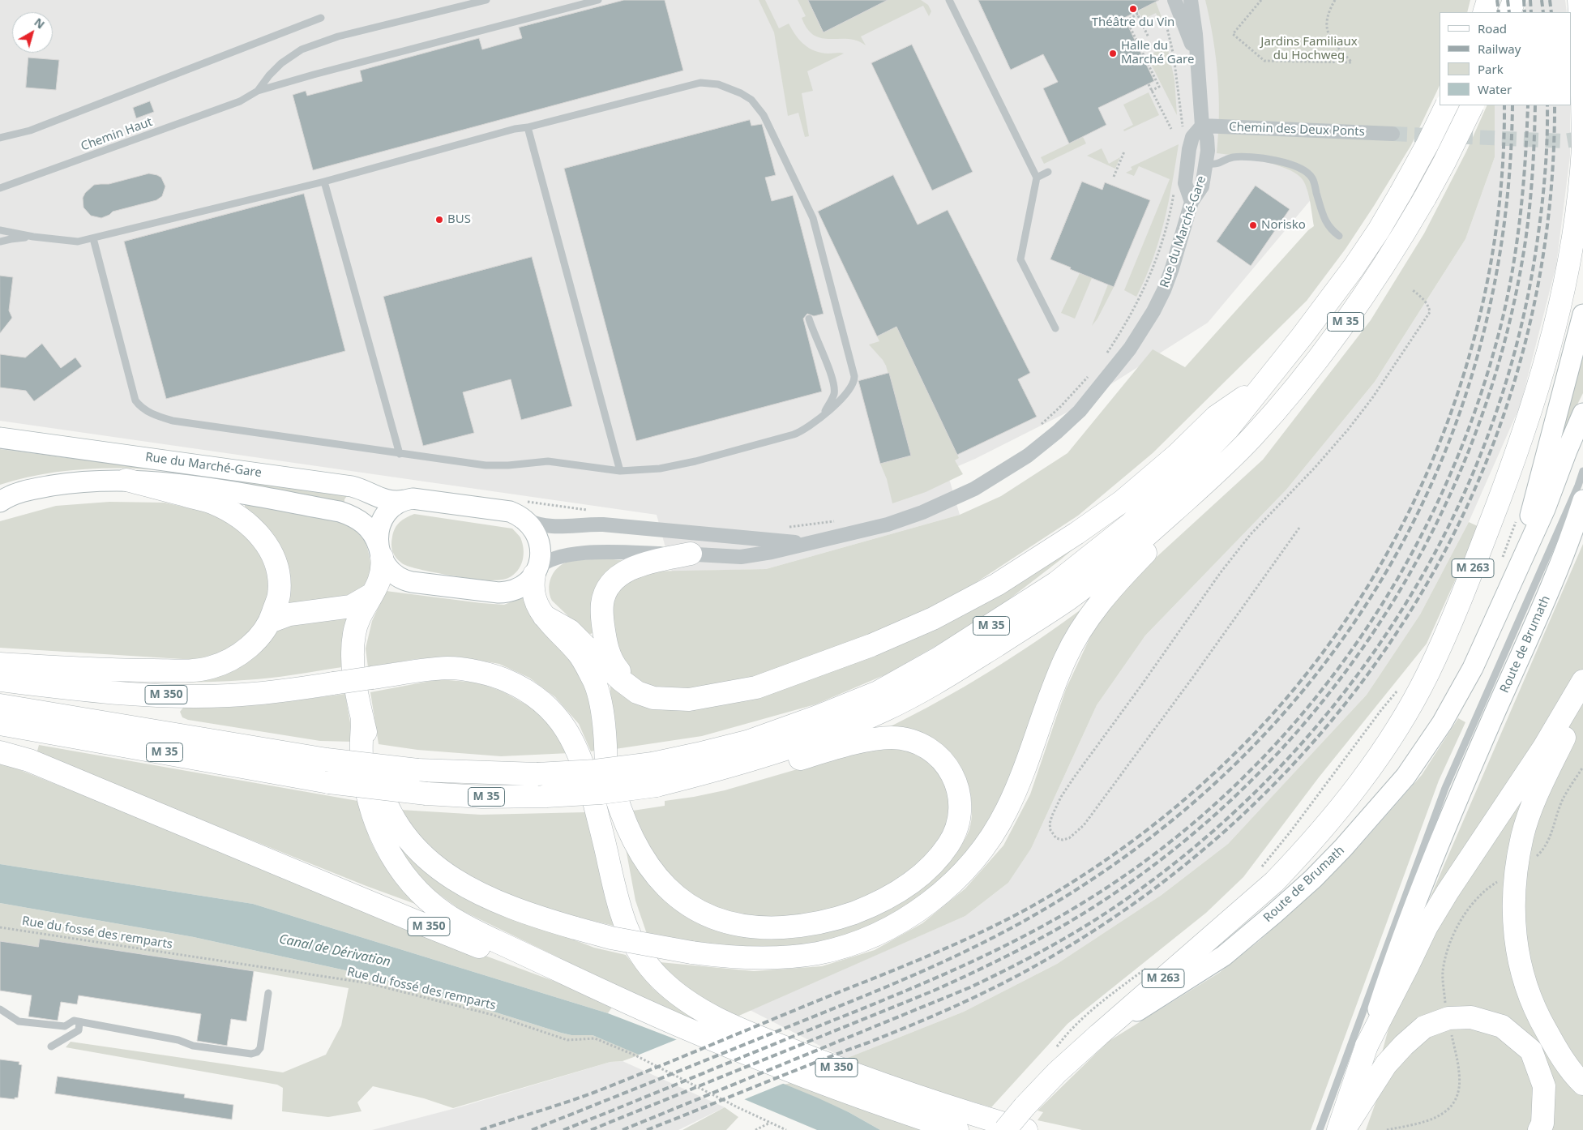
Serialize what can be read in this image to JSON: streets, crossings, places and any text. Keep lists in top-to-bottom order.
{
  "streets": {
    "main road": [
      "Rue du Marché-Gare",
      "M 35",
      "M 263",
      "Route de Brumath",
      "M 350"
    ],
    "street": ["Chemin des Deux Ponts"],
    "lane": ["Chemin Haut"],
    "path": ["Rue du fossé des remparts"]
  },
  "crossings": [
    ["Chemin des Deux Ponts", "Rue du Marché-Gare"],
    ["M 263", "Route de Brumath"]
  ],
  "water": ["Canal de Dérivation"],
  "parks": ["Jardins Familiaux du Hochweg"],
  "places": [
    "Théâtre du Vin",
    "Halle du Marché Gare",
    "BUS",
    "Norisko"
  ],
  "legend": [
    "Road",
    "Railway",
    "Park",
    "Water"
  ],
  "north": "top right"
}
